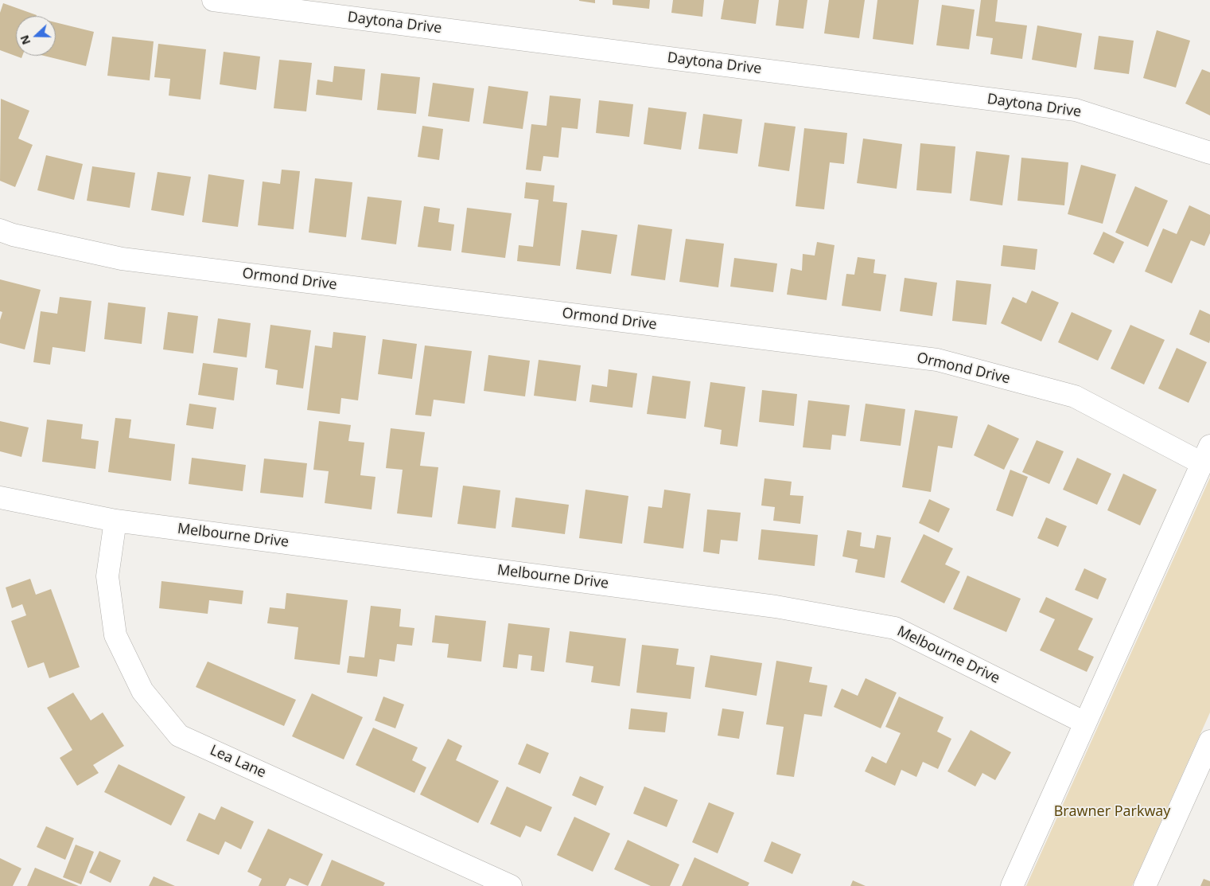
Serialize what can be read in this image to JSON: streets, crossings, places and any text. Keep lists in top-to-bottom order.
{
  "streets": {
    "street": [
      "Daytona Drive",
      "Ormond Drive",
      "Melbourne Drive",
      "Lea Lane"
    ]
  },
  "crossings": [
    ["Melbourne Drive", "Lea Lane"]
  ],
  "parks": ["Brawner Parkway"],
  "north": "left"
}
